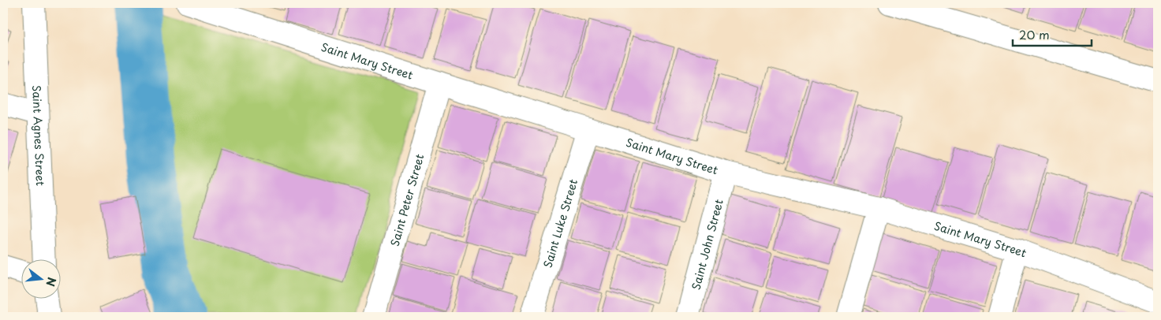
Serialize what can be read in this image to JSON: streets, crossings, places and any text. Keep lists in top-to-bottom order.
{
  "streets": {
    "street": [
      "Saint Mary Street",
      "Saint Agnes Street",
      "Saint Peter Street",
      "Saint Luke Street",
      "Saint John Street"
    ]
  },
  "crossings": [
    ["Saint Mary Street", "Saint Peter Street"],
    ["Saint Mary Street", "Saint Luke Street"],
    ["Saint Mary Street", "Saint John Street"]
  ],
  "scale_bar": "20 m",
  "north": "right"
}
